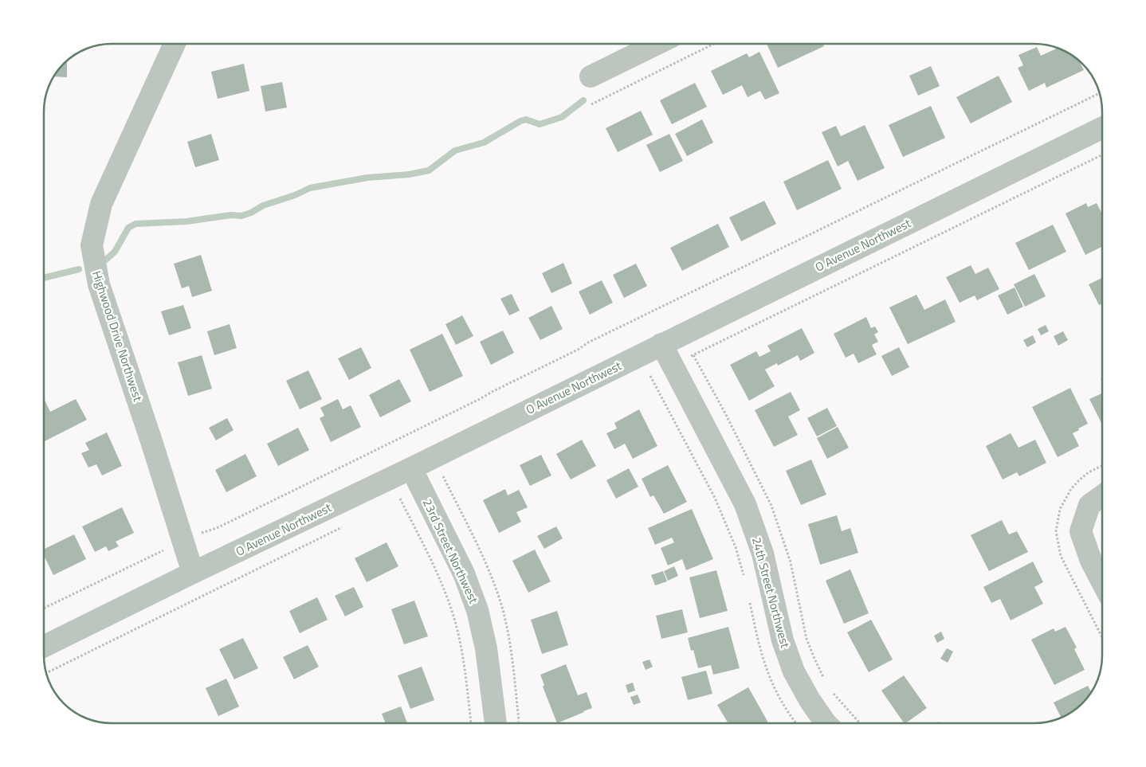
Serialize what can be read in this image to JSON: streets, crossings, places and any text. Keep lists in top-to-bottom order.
{
  "streets": {
    "street": [
      "O Avenue Northwest",
      "Highwood Drive Northwest",
      "23rd Street Northwest",
      "24th Street Northwest"
    ]
  },
  "crossings": [
    ["O Avenue Northwest", "Highwood Drive Northwest"],
    ["O Avenue Northwest", "23rd Street Northwest"],
    ["O Avenue Northwest", "24th Street Northwest"]
  ]
}
